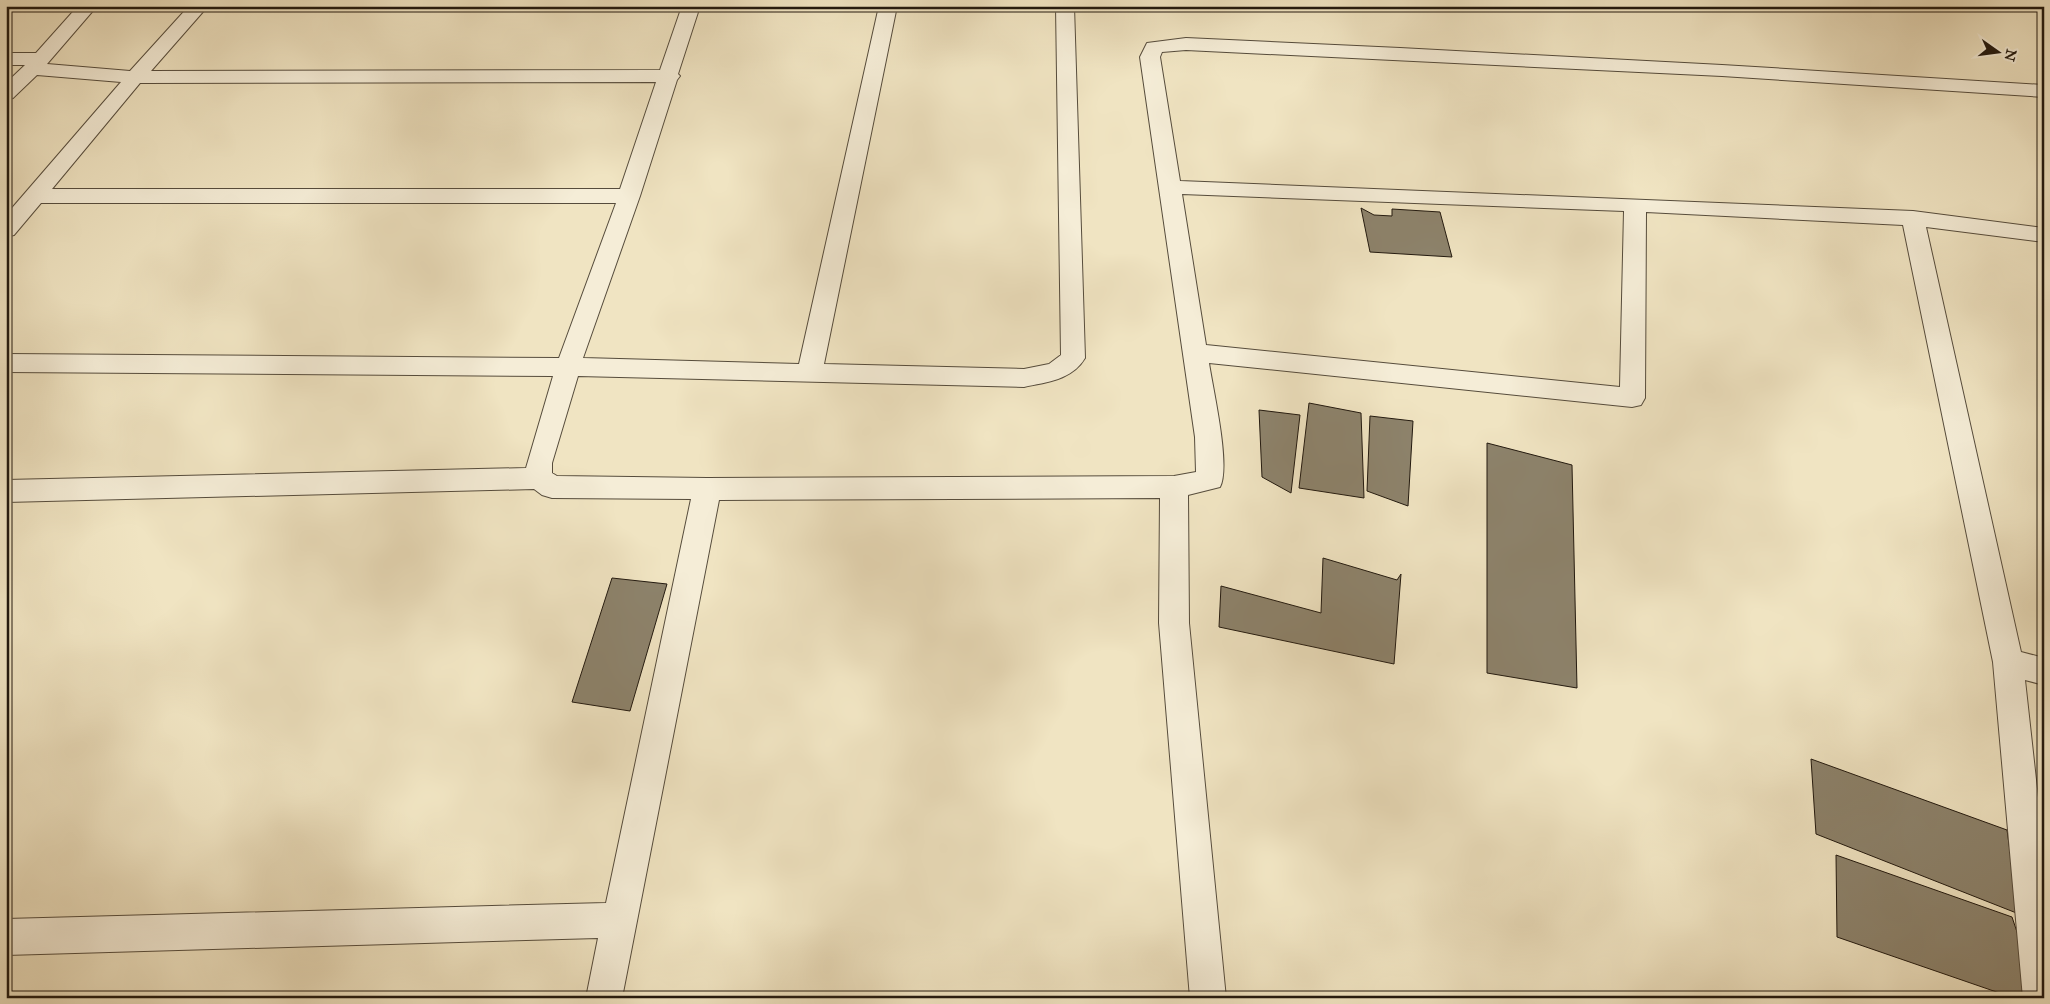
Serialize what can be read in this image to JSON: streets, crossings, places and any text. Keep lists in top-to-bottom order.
{
  "north": "right"
}
